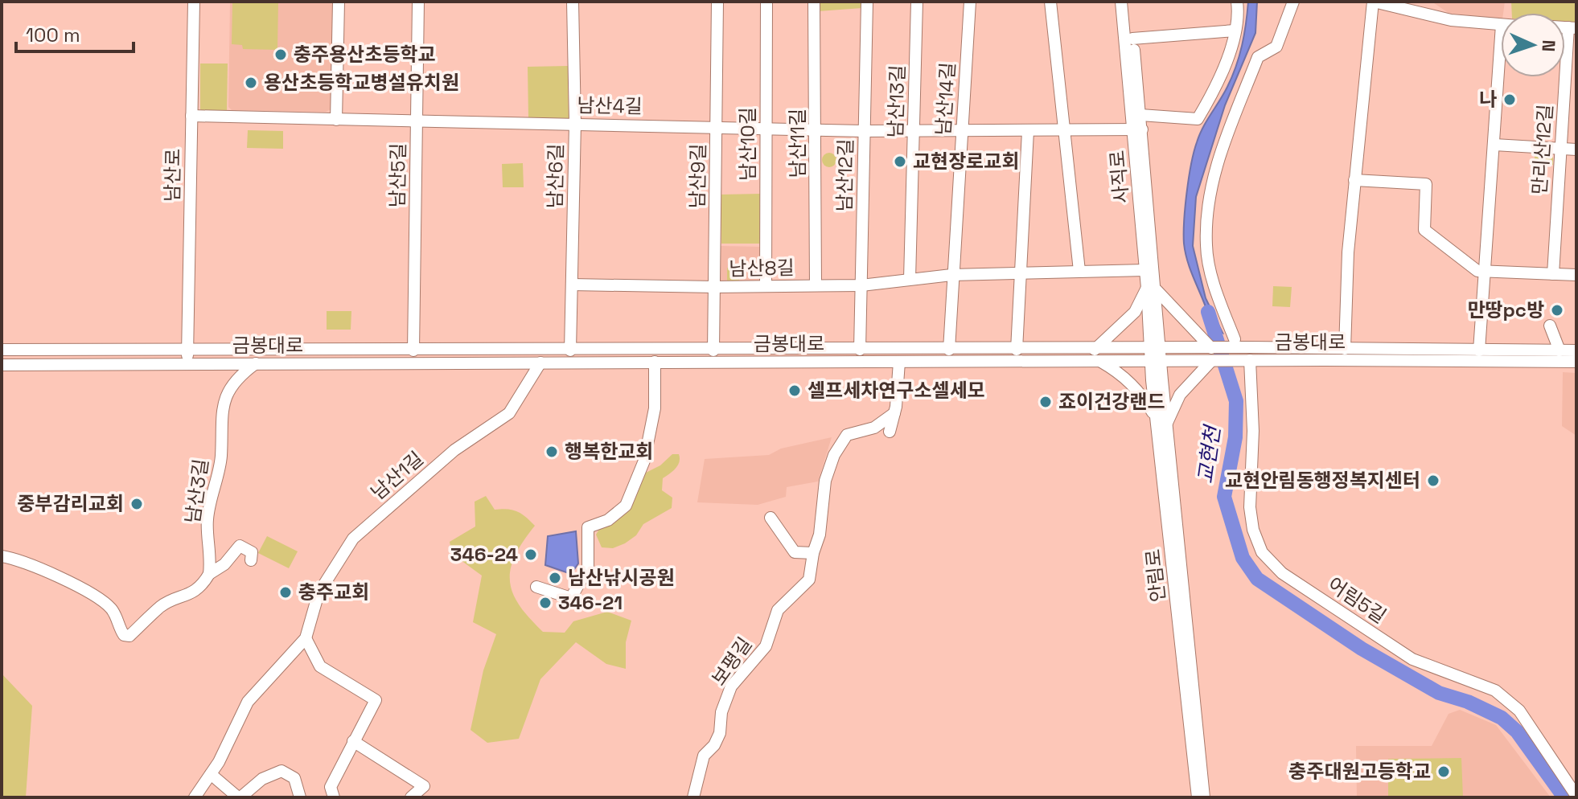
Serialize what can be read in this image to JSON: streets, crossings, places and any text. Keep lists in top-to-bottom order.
{
  "streets": {
    "street": [
      "남산14길",
      "남산13길",
      "남산4길",
      "남산11길",
      "남산10길",
      "만리산12길",
      "남산로",
      "남산5길",
      "남산12길",
      "남산6길",
      "남산9길",
      "사직로",
      "남산8길",
      "금봉대로",
      "남산1길",
      "남산3길",
      "안림로",
      "어림5길",
      "보평길"
    ]
  },
  "crossings": [
    ["남산14길", "남산4길"],
    ["남산14길", "남산8길"],
    ["남산14길", "금봉대로"],
    ["남산13길", "남산4길"],
    ["남산13길", "남산8길"],
    ["남산4길", "남산11길"],
    ["남산4길", "남산10길"],
    ["남산4길", "남산로"],
    ["남산4길", "남산5길"],
    ["남산4길", "남산12길"],
    ["남산4길", "남산6길"],
    ["남산4길", "남산9길"],
    ["남산4길", "사직로"],
    ["남산11길", "남산8길"],
    ["남산10길", "남산8길"],
    ["남산로", "금봉대로"],
    ["남산5길", "금봉대로"],
    ["남산12길", "남산8길"],
    ["남산12길", "금봉대로"],
    ["남산6길", "남산8길"],
    ["남산6길", "금봉대로"],
    ["남산9길", "남산8길"],
    ["남산9길", "금봉대로"],
    ["사직로", "금봉대로"],
    ["사직로", "안림로"],
    ["금봉대로", "남산1길"],
    ["금봉대로", "남산3길"],
    ["금봉대로", "안림로"],
    ["금봉대로", "어림5길"]
  ],
  "water": ["교현천"],
  "places": [
    "충주용산초등학교",
    "용산초등학교병설유치원",
    "나",
    "교현장로교회",
    "만땅pc방",
    "셀프세차연구소셀세모",
    "죠이건강랜드",
    "행복한교회",
    "교현안림동행정복지센터",
    "중부감리교회",
    "346-24",
    "남산낚시공원",
    "충주교회",
    "346-21",
    "충주대원고등학교"
  ],
  "scale_bar": "100 m",
  "north": "right"
}
